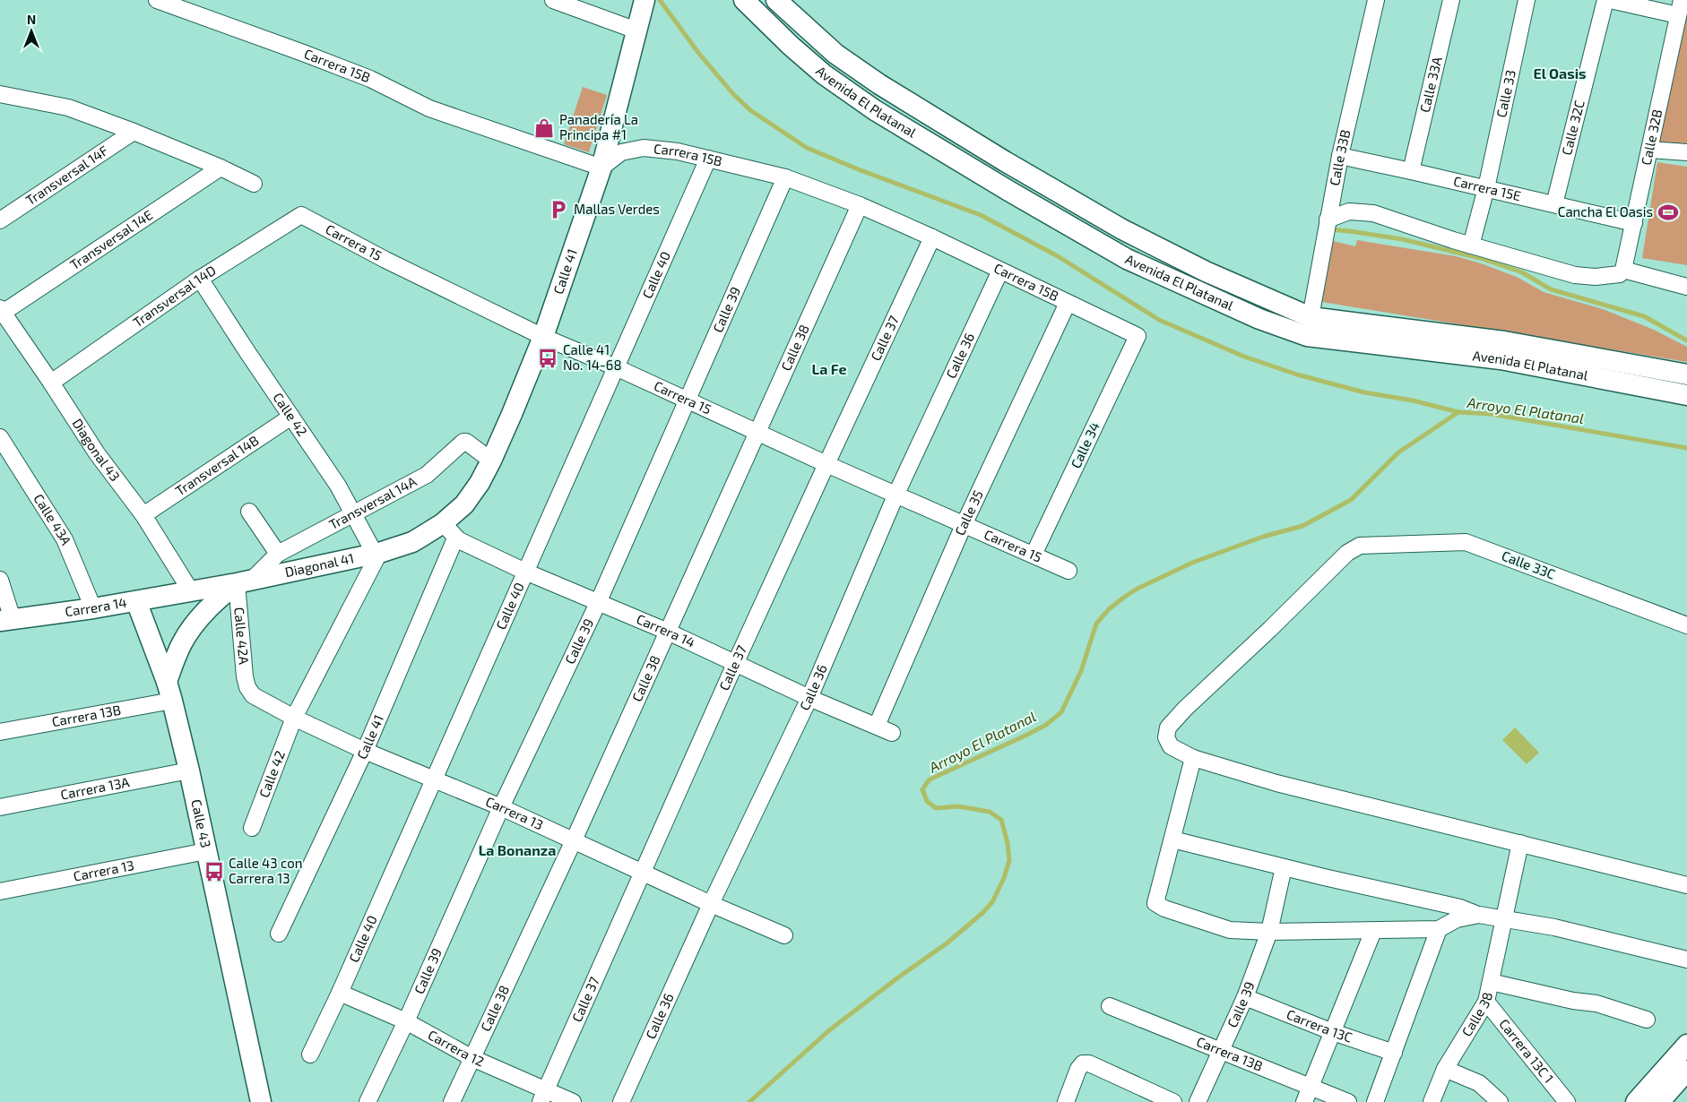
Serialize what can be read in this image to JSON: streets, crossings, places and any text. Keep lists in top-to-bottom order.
{
  "streets": {
    "main road": [
      "Avenida El Platanal",
      "Calle 41",
      "Diagonal 41",
      "Carrera 14",
      "Calle 43"
    ],
    "street": [
      "Carrera 15B",
      "Calle 33A",
      "Calle 33",
      "Calle 32C",
      "Calle 32B",
      "Calle 33B",
      "Transversal 14F",
      "Carrera 15E",
      "Transversal 14E",
      "Carrera 15",
      "Calle 40",
      "Transversal 14D",
      "Calle 39",
      "Calle 37",
      "Calle 38",
      "Calle 36",
      "Calle 42",
      "Calle 34",
      "Diagonal 43",
      "Transversal 14B",
      "Transversal 14A",
      "Calle 35",
      "Calle 43A",
      "Calle 33C",
      "Calle 42A",
      "Carrera 13B",
      "Carrera 13A",
      "Carrera 13",
      "Carrera 13C",
      "Carrera 12",
      "Carrera 13C 1"
    ]
  },
  "crossings": [
    ["Carrera 15B", "Calle 41"],
    ["Carrera 15B", "Calle 40"],
    ["Carrera 15B", "Calle 39"],
    ["Carrera 15B", "Calle 37"],
    ["Carrera 15B", "Calle 38"],
    ["Carrera 15B", "Calle 36"],
    ["Carrera 15B", "Calle 34"],
    ["Carrera 15B", "Calle 35"],
    ["Calle 33A", "Carrera 15E"],
    ["Calle 33", "Carrera 15E"],
    ["Avenida El Platanal", "Calle 33B"],
    ["Calle 32C", "Carrera 15E"],
    ["Calle 32B", "Carrera 15E"],
    ["Calle 33B", "Carrera 15E"],
    ["Transversal 14E", "Diagonal 43"],
    ["Carrera 15", "Calle 41"],
    ["Carrera 15", "Calle 40"],
    ["Carrera 15", "Transversal 14D"],
    ["Carrera 15", "Calle 39"],
    ["Carrera 15", "Calle 37"],
    ["Carrera 15", "Calle 38"],
    ["Carrera 15", "Calle 36"],
    ["Carrera 15", "Calle 34"],
    ["Carrera 15", "Calle 35"],
    ["Calle 41", "Transversal 14A"],
    ["Calle 41", "Diagonal 41"],
    ["Calle 41", "Carrera 14"],
    ["Calle 41", "Carrera 13"],
    ["Calle 40", "Carrera 14"],
    ["Calle 40", "Carrera 13"],
    ["Calle 40", "Carrera 12"],
    ["Transversal 14D", "Calle 42"],
    ["Transversal 14D", "Diagonal 43"],
    ["Calle 39", "Carrera 14"],
    ["Calle 39", "Carrera 13B"],
    ["Calle 39", "Carrera 13"],
    ["Calle 39", "Carrera 13C"],
    ["Calle 39", "Carrera 12"],
    ["Calle 37", "Carrera 14"],
    ["Calle 37", "Carrera 13"],
    ["Calle 37", "Carrera 12"],
    ["Calle 38", "Carrera 14"],
    ["Calle 38", "Carrera 13"],
    ["Calle 38", "Carrera 12"],
    ["Calle 38", "Carrera 13C 1"],
    ["Calle 36", "Carrera 14"],
    ["Calle 36", "Carrera 13"],
    ["Calle 42", "Transversal 14B"],
    ["Calle 42", "Transversal 14A"],
    ["Calle 42", "Diagonal 41"],
    ["Calle 42", "Carrera 13"],
    ["Diagonal 43", "Transversal 14B"],
    ["Diagonal 43", "Diagonal 41"],
    ["Diagonal 43", "Carrera 14"],
    ["Transversal 14A", "Diagonal 41"],
    ["Transversal 14A", "Calle 42A"],
    ["Calle 35", "Carrera 14"],
    ["Calle 43A", "Carrera 14"],
    ["Diagonal 41", "Carrera 14"],
    ["Diagonal 41", "Calle 42A"],
    ["Carrera 14", "Calle 43"],
    ["Calle 42A", "Carrera 13"],
    ["Carrera 13B", "Calle 43"],
    ["Carrera 13A", "Calle 43"],
    ["Carrera 13", "Calle 43"]
  ],
  "districts": ["El Oasis", "La Fe", "La Bonanza"],
  "water": ["Arroyo El Platanal"],
  "places": {
    "shop": ["Panadería La Principa #1"],
    "parking": ["Mallas Verdes"],
    "sports": ["Cancha El Oasis"],
    "bus stop": ["Calle 41 No. 14-68", "Calle 43 con Carrera 13"]
  },
  "north": "top"
}
